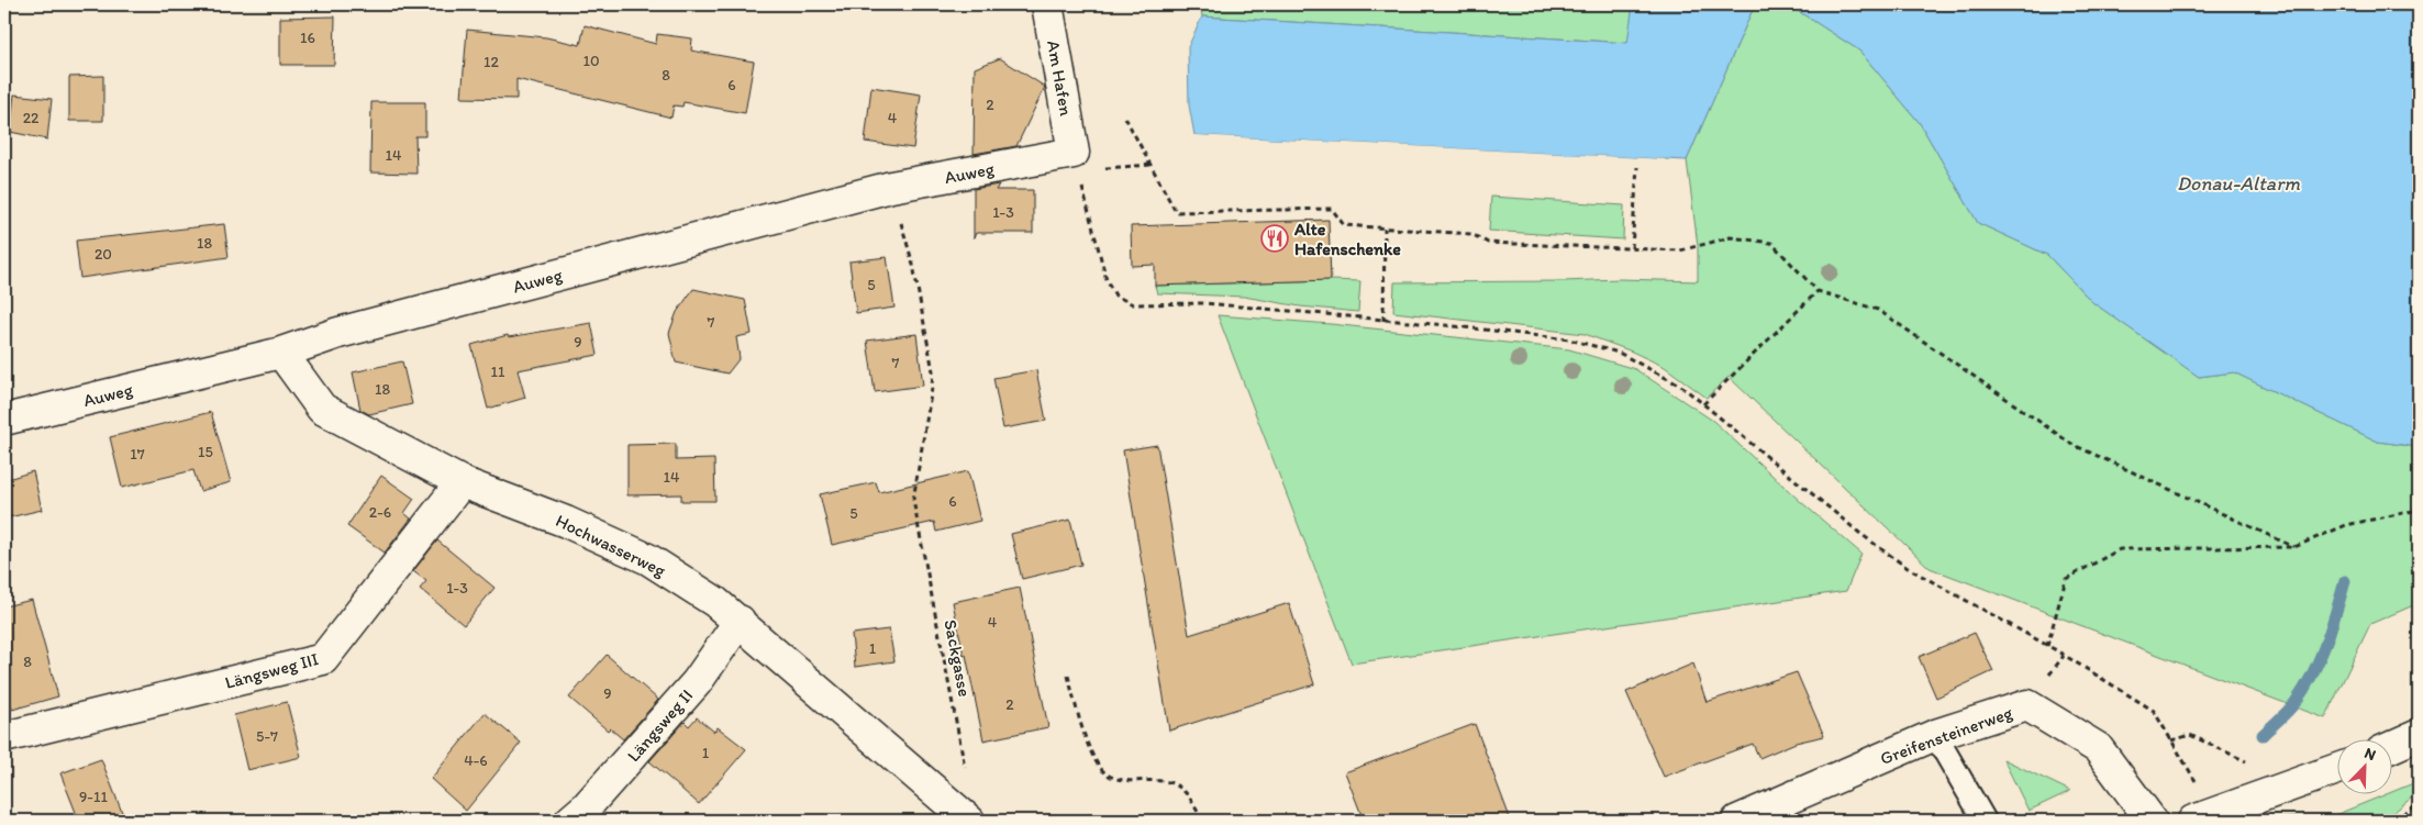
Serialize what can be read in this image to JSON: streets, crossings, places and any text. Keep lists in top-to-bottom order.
{
  "streets": {
    "street": [
      "Am Hafen",
      "Auweg",
      "Hochwasserweg",
      "Längsweg III",
      "Längsweg II",
      "Greifensteinerweg"
    ],
    "path": ["Sackgasse"]
  },
  "crossings": [
    ["Am Hafen", "Auweg"],
    ["Auweg", "Hochwasserweg"],
    ["Auweg", "Sackgasse"],
    ["Hochwasserweg", "Längsweg III"],
    ["Hochwasserweg", "Längsweg II"]
  ],
  "water": ["Donau-Altarm"],
  "places": {
    "restaurant": ["Alte Hafenschenke"]
  },
  "house_numbers": [
    "16",
    "10",
    "12",
    "8",
    "6",
    "2",
    "22",
    "4",
    "14",
    "1-3",
    "18",
    "20",
    "5",
    "7",
    "9",
    "7",
    "11",
    "18",
    "15",
    "17",
    "14",
    "6",
    "2-6",
    "5",
    "1-3",
    "4",
    "1",
    "8",
    "9",
    "2",
    "5-7",
    "1",
    "4-6",
    "9-11"
  ],
  "north": "top right"
}
